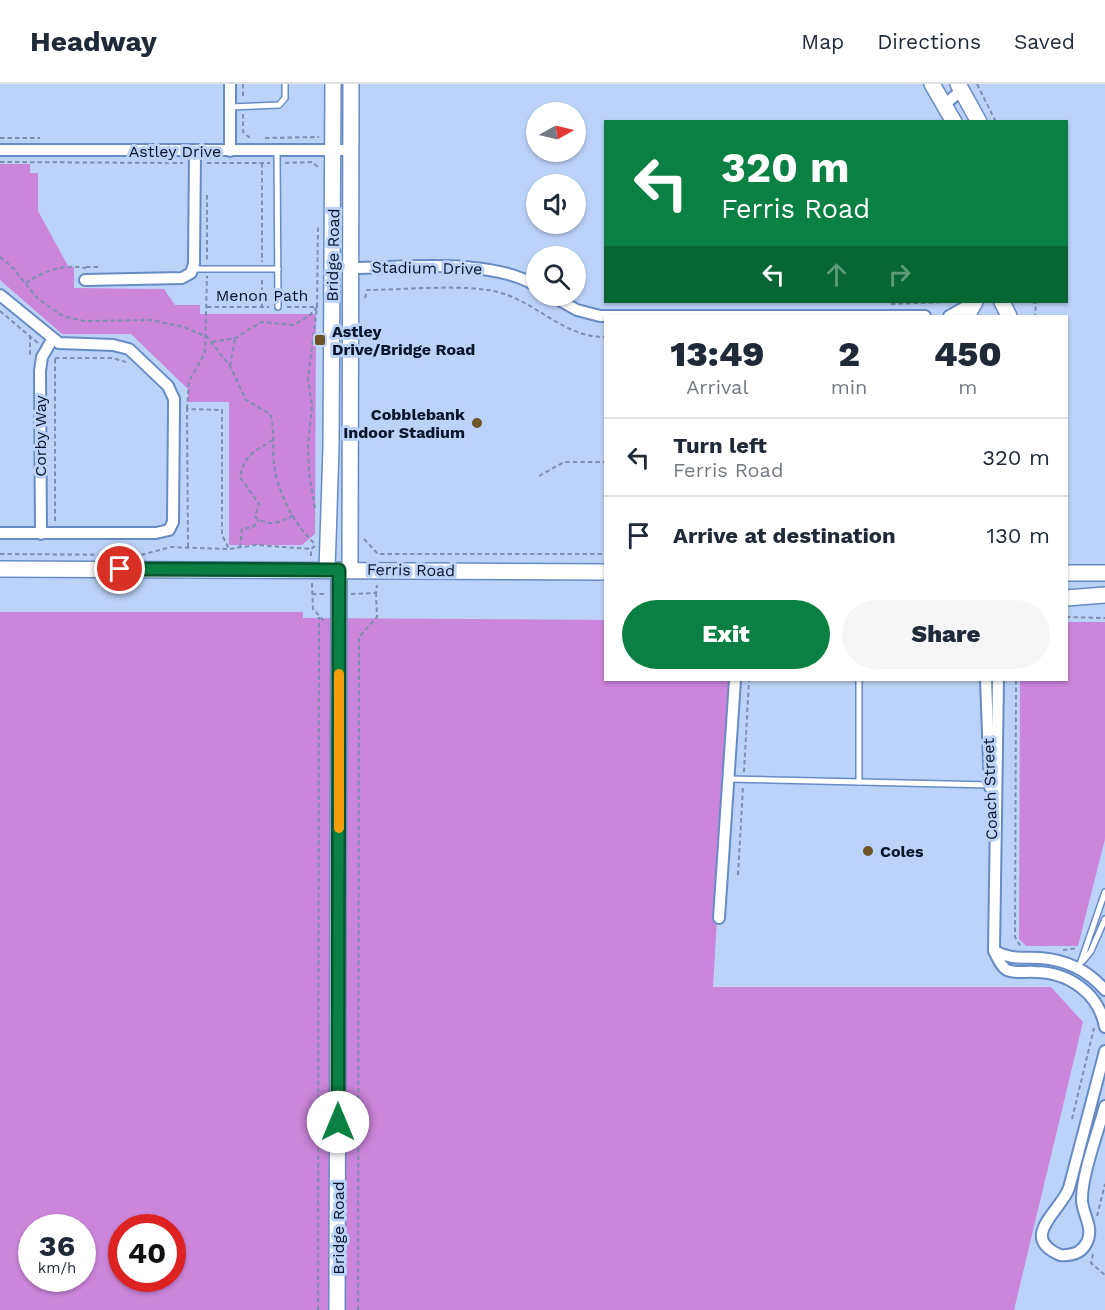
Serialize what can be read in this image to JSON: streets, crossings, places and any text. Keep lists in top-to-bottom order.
{
  "streets": {
    "street": [
      "Astley Drive",
      "Bridge Road",
      "Stadium Drive",
      "Corby Way",
      "Ferris Road",
      "Coach Street"
    ],
    "path": ["Menon Path"]
  },
  "crossings": [
    ["Astley Drive", "Bridge Road"],
    ["Bridge Road", "Stadium Drive"],
    ["Bridge Road", "Ferris Road"]
  ],
  "places": {
    "transit": ["Astley Drive/Bridge Road"],
    "other": ["Cobblebank Indoor Stadium", "Coles"]
  },
  "north": "right",
  "page": {
    "header": "Headway",
    "nav": ["Map", "Directions", "Saved"],
    "turn": ["320 m", "Ferris Road"],
    "eta": [
      "13:49",
      "Arrival",
      "2",
      "min",
      "450",
      "m"
    ],
    "list": [
      {
        "name": "Turn left",
        "note": "Ferris Road",
        "value": "320 m"
      },
      {
        "name": "Arrive at destination",
        "value": "130 m"
      }
    ],
    "buttons": ["Exit", "Share"],
    "speed": "36 km/h",
    "limit": "40"
  }
}
